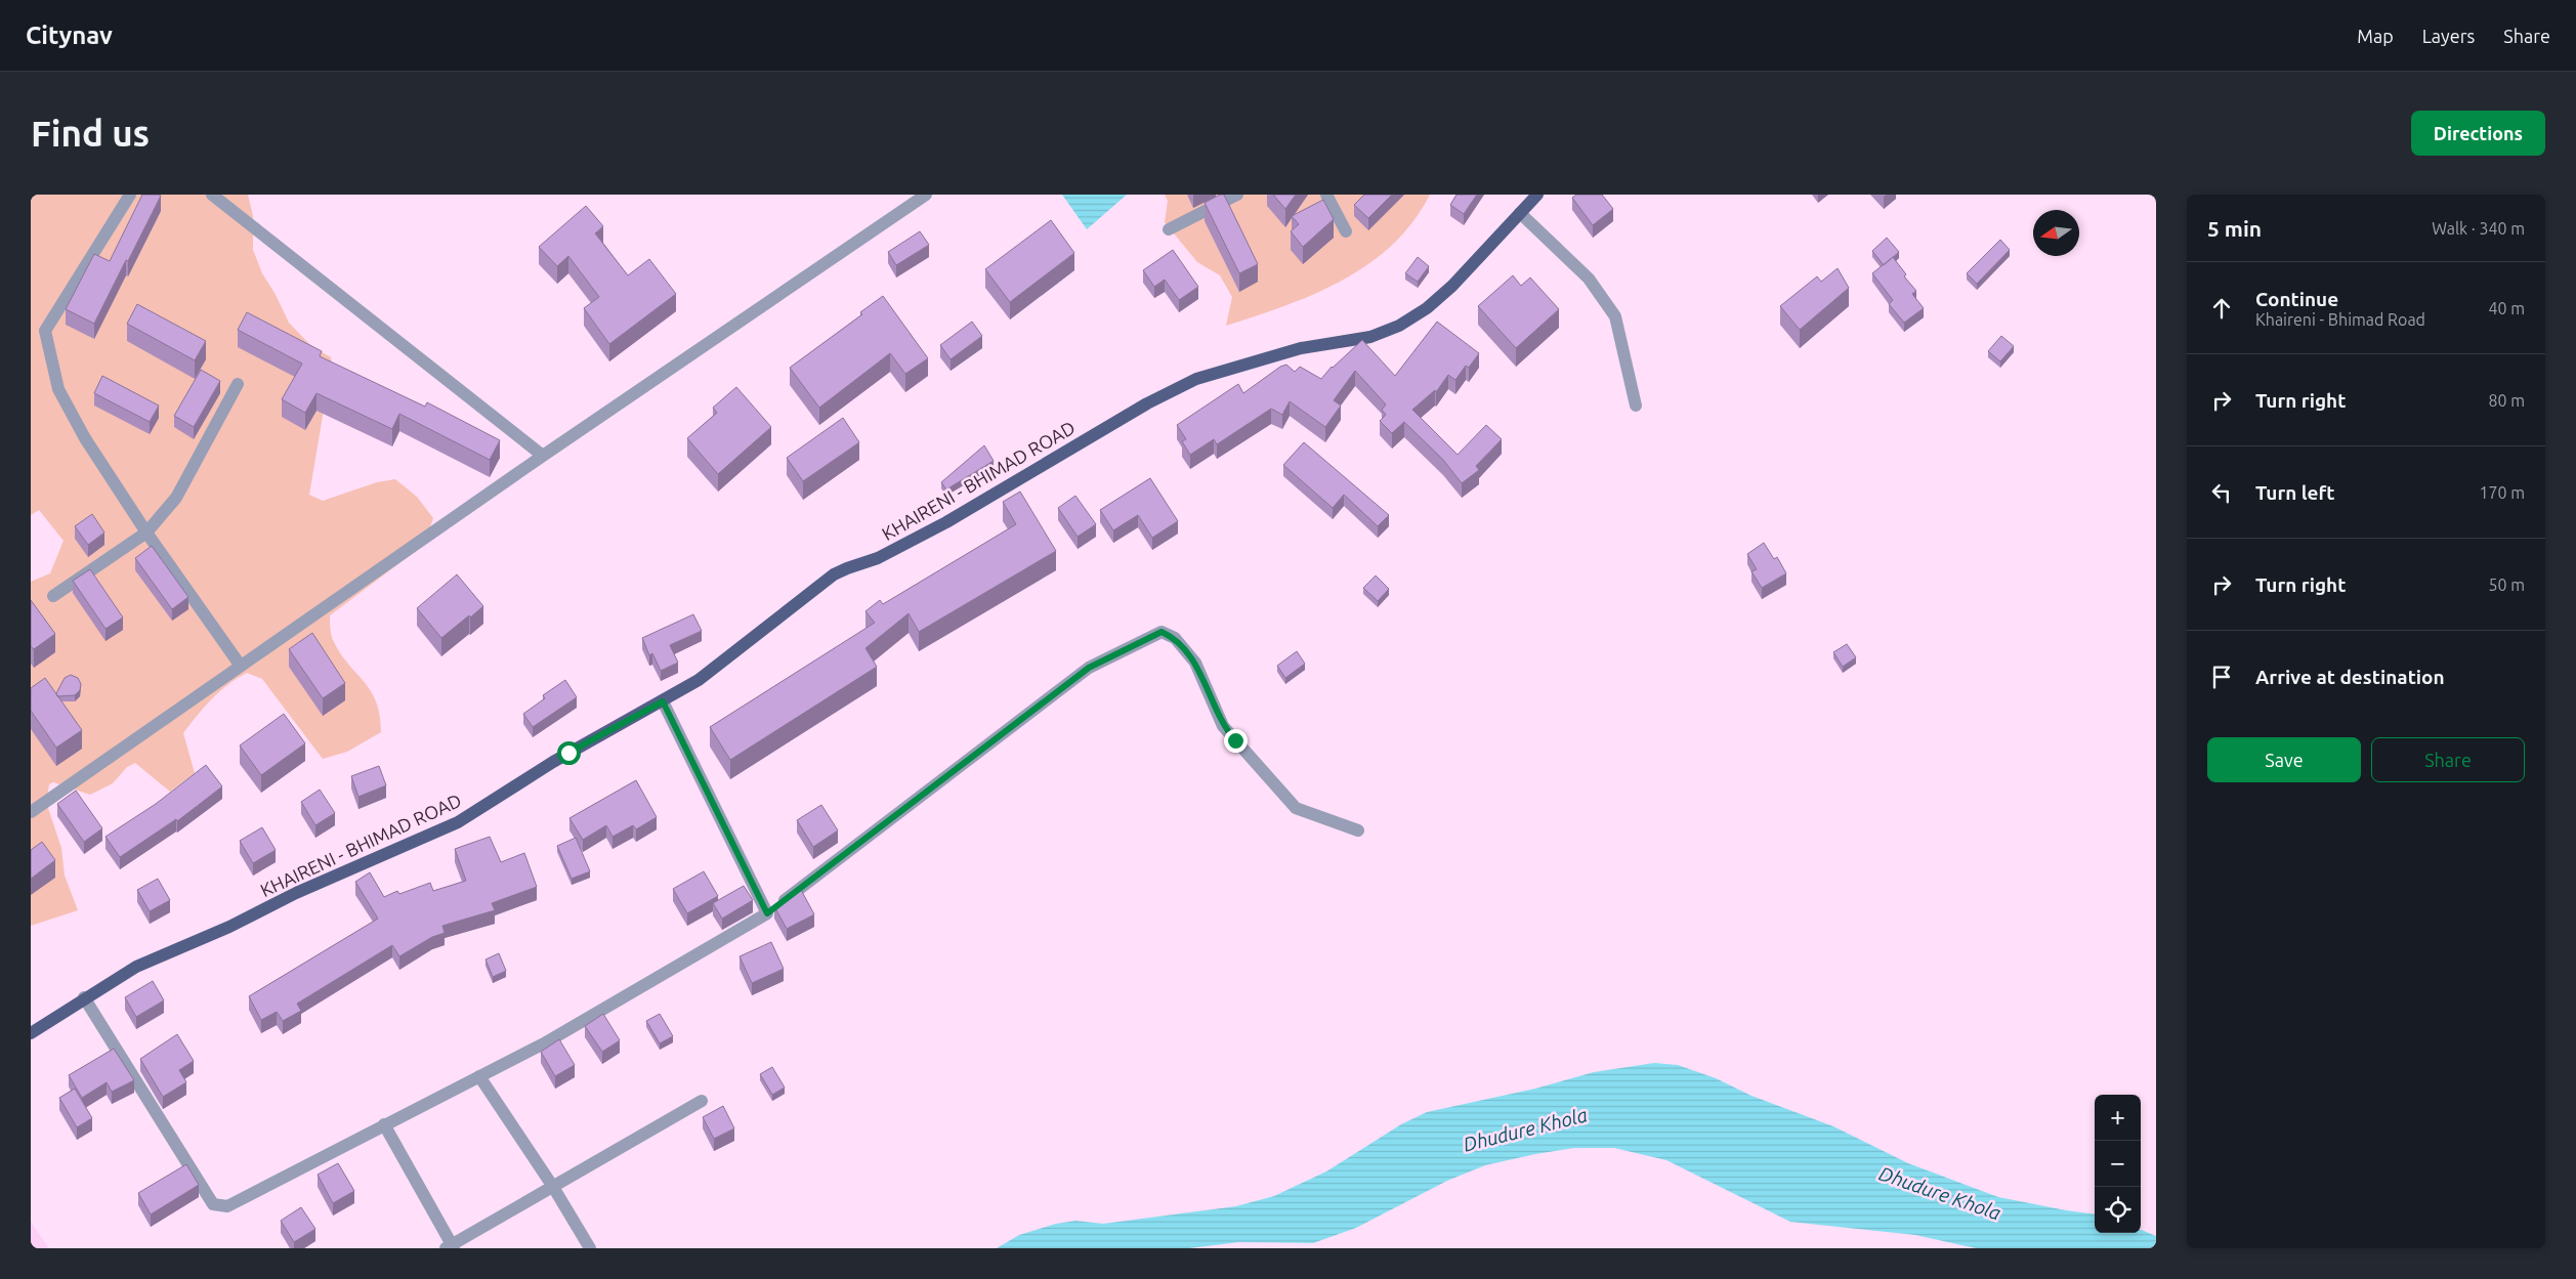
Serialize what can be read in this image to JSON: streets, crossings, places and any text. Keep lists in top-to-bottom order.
{
  "streets": {
    "main road": ["KHAIRENI - BHIMAD ROAD"]
  },
  "water": ["Dhudure Khola"],
  "north": "left",
  "page": {
    "header": "Citynav",
    "nav": ["Map", "Layers", "Share"],
    "buttons": [
      "Directions",
      ["Save", "Share"]
    ],
    "title": "Find us",
    "heading": ["5 min", "Walk · 340 m"],
    "list": [
      ["Continue", "Khaireni - Bhimad Road", "40 m"],
      ["Turn right", "80 m"],
      ["Turn left", "170 m"],
      ["Turn right", "50 m"],
      "Arrive at destination"
    ],
    "map_buttons": ["+", "−"]
  }
}
